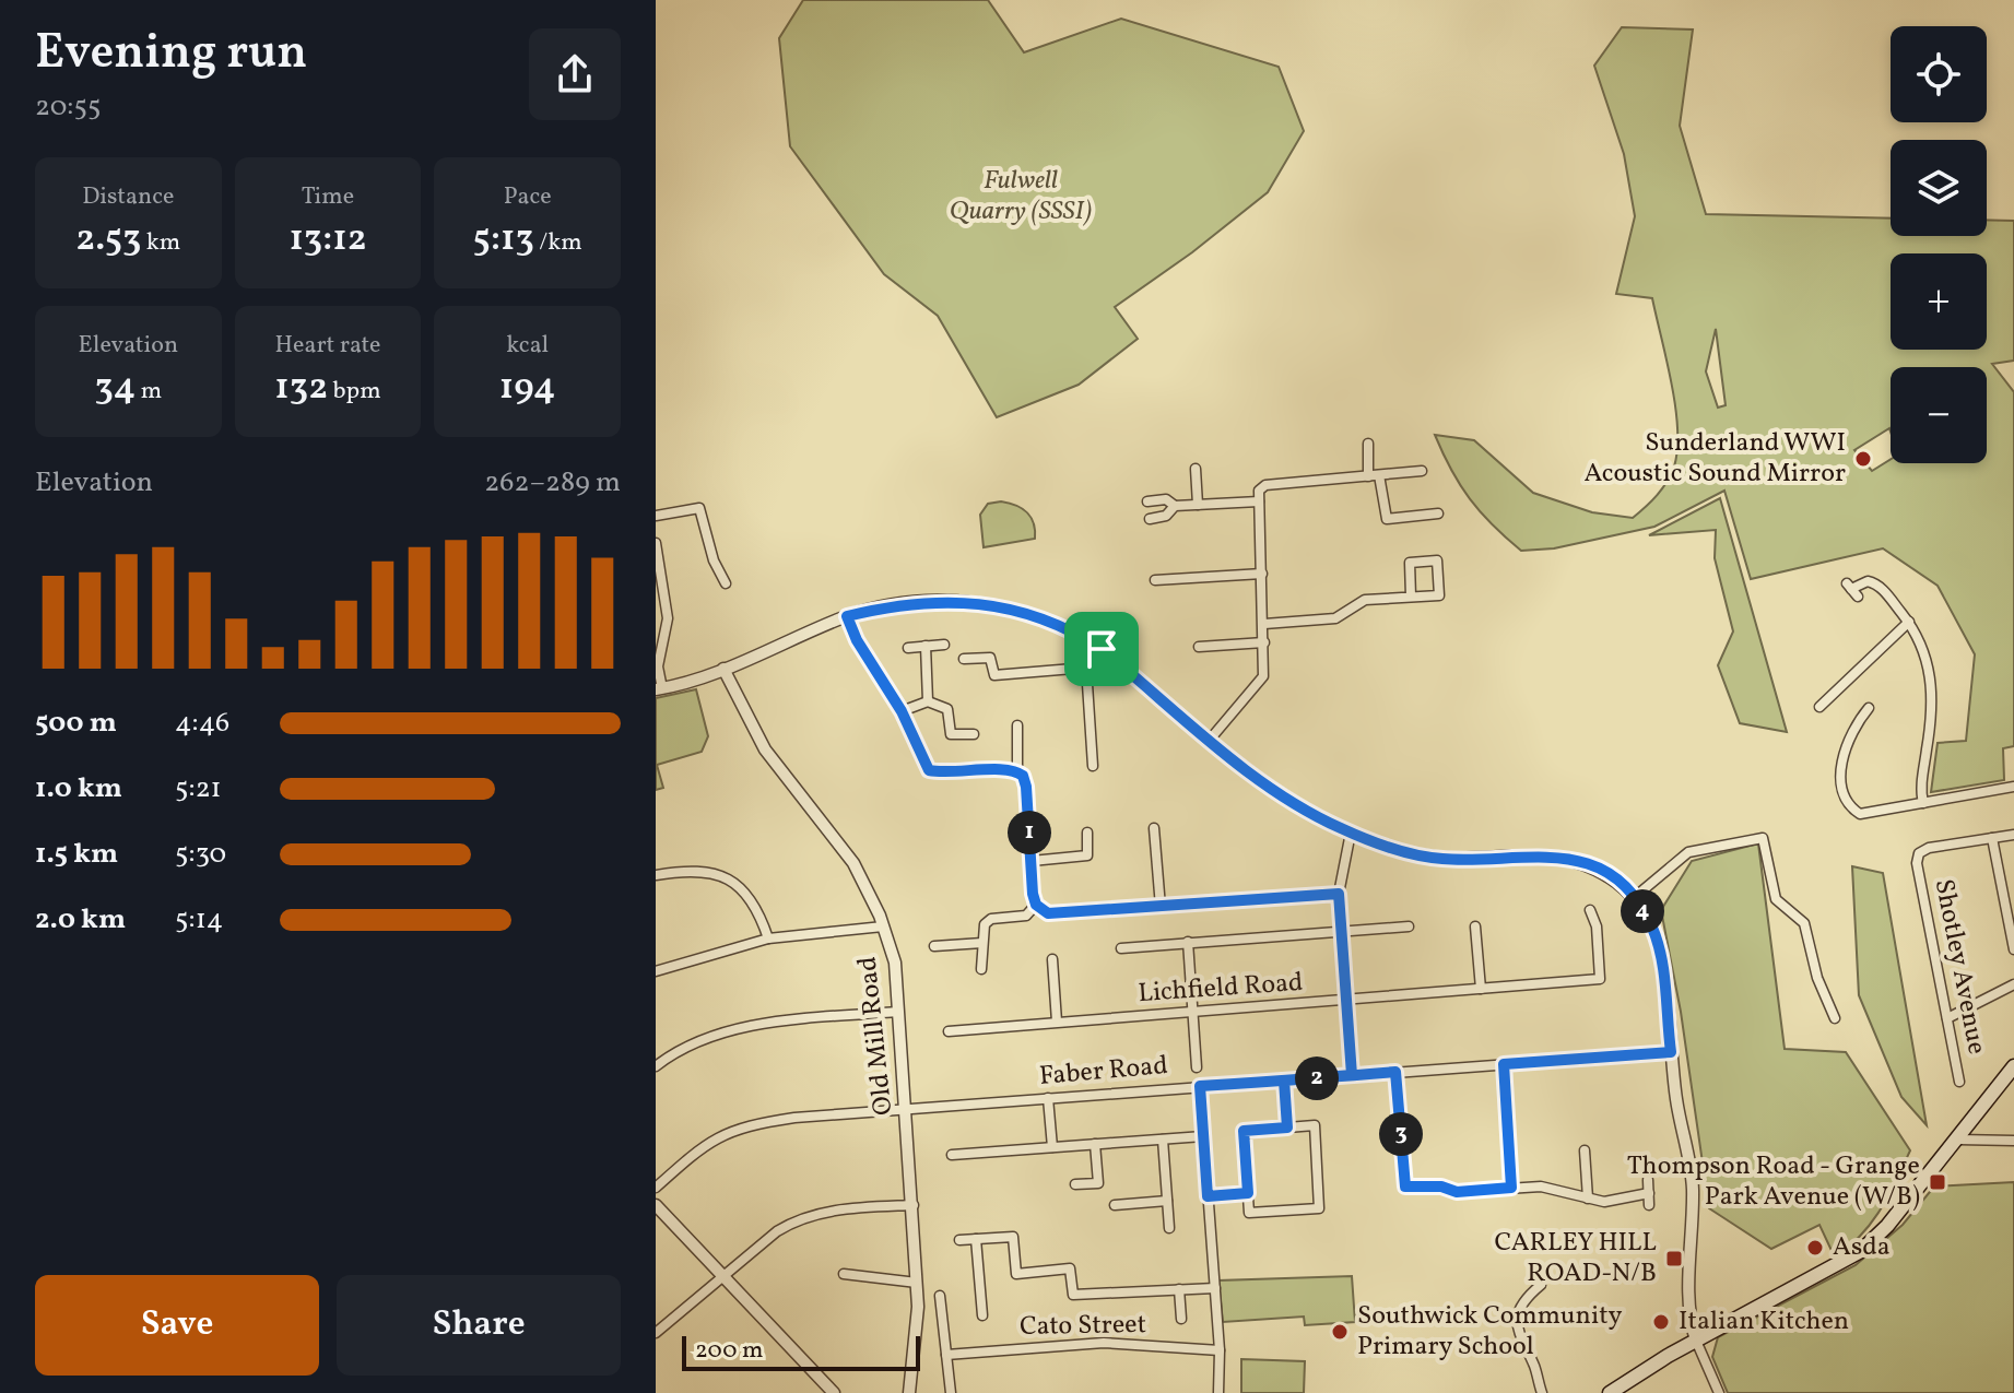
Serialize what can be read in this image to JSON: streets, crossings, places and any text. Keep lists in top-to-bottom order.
{
  "streets": {
    "street": [
      "Shotley Avenue",
      "Lichfield Road",
      "Old Mill Road",
      "Faber Road",
      "Cato Street"
    ]
  },
  "crossings": [
    ["Old Mill Road", "Faber Road"]
  ],
  "parks": ["Fulwell Quarry (SSSI)"],
  "places": {
    "other": [
      "Sunderland WWI Acoustic Sound Mirror",
      "Asda",
      "Italian Kitchen",
      "Southwick Community Primary School"
    ],
    "transit": ["Thompson Road - Grange Park Avenue (W/B)", "CARLEY HILL ROAD-N/B"]
  },
  "scale_bar": "200 m",
  "page": {
    "heading": ["Evening run", "20:55"],
    "map_buttons": ["+", "−"],
    "stats": [
      ["Distance", "2.53 km"],
      ["Time", "13:12"],
      ["Pace", "5:13 /km"],
      ["Elevation", "34 m"],
      ["Heart rate", "132 bpm"],
      ["kcal", "194"]
    ],
    "chart": ["Elevation", "262–289 m"],
    "list": [
      {
        "name": "500 m",
        "note": "4:46"
      },
      {
        "name": "1.0 km",
        "note": "5:21"
      },
      {
        "name": "1.5 km",
        "note": "5:30"
      },
      {
        "name": "2.0 km",
        "note": "5:14"
      }
    ],
    "pins": [
      "1",
      "4",
      "2",
      "3"
    ],
    "buttons": ["Save", "Share"],
    "scale": "200 m"
  }
}
